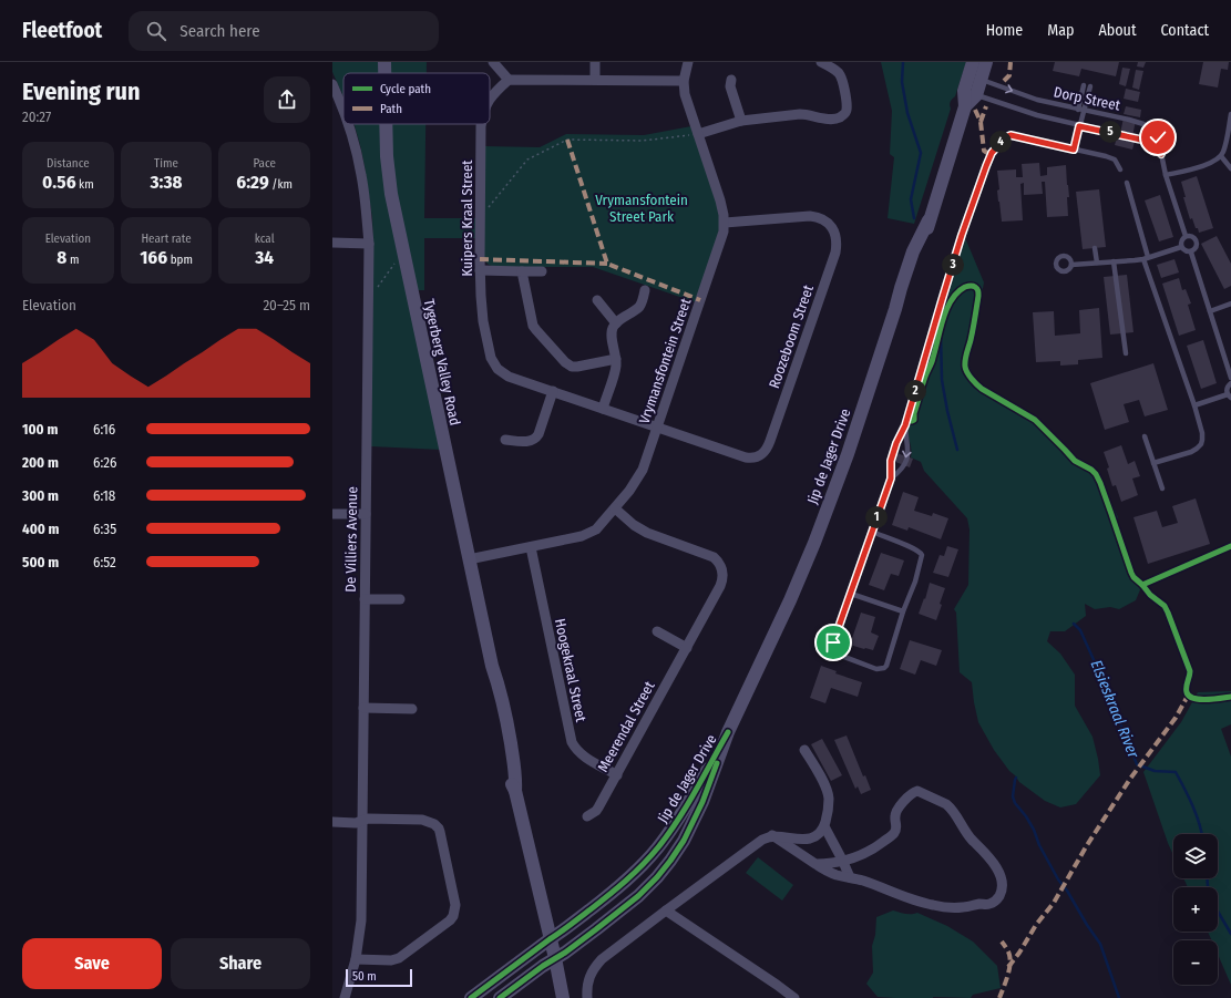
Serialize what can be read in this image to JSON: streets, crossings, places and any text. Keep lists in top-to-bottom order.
{
  "streets": {
    "main road": ["Tygerberg Valley Road", "Jip de Jager Drive"],
    "street": [
      "Kuipers Kraal Street",
      "Roozeboom Street",
      "Vrymansfontein Street",
      "De Villiers Avenue",
      "Hoogekraal Street",
      "Meerendal Street"
    ],
    "lane": ["Dorp Street"]
  },
  "crossings": [
    ["Dorp Street", "Jip de Jager Drive"],
    ["Kuipers Kraal Street", "Roozeboom Street"],
    ["Kuipers Kraal Street", "Vrymansfontein Street"],
    ["Roozeboom Street", "Vrymansfontein Street"],
    ["Vrymansfontein Street", "Tygerberg Valley Road"],
    ["Vrymansfontein Street", "Hoogekraal Street"],
    ["Vrymansfontein Street", "Meerendal Street"],
    ["Tygerberg Valley Road", "Jip de Jager Drive"],
    ["Hoogekraal Street", "Meerendal Street"]
  ],
  "water": ["Elsieskraal River"],
  "parks": ["Vrymansfontein Street Park"],
  "legend": ["Cycle path", "Path"],
  "scale_bar": "50 m",
  "page": {
    "header": "Fleetfoot",
    "search": "Search here",
    "nav": [
      "Home",
      "Map",
      "About",
      "Contact"
    ],
    "heading": ["Evening run", "20:27"],
    "pins": [
      "5",
      "4",
      "3",
      "2",
      "1"
    ],
    "stats": [
      ["Distance", "0.56 km"],
      ["Time", "3:38"],
      ["Pace", "6:29 /km"],
      ["Elevation", "8 m"],
      ["Heart rate", "166 bpm"],
      ["kcal", "34"]
    ],
    "chart": ["Elevation", "20–25 m"],
    "list": [
      {
        "name": "100 m",
        "note": "6:16"
      },
      {
        "name": "200 m",
        "note": "6:26"
      },
      {
        "name": "300 m",
        "note": "6:18"
      },
      {
        "name": "400 m",
        "note": "6:35"
      },
      {
        "name": "500 m",
        "note": "6:52"
      }
    ],
    "map_buttons": ["+", "−"],
    "buttons": ["Save", "Share"],
    "scale": "50 m"
  }
}
